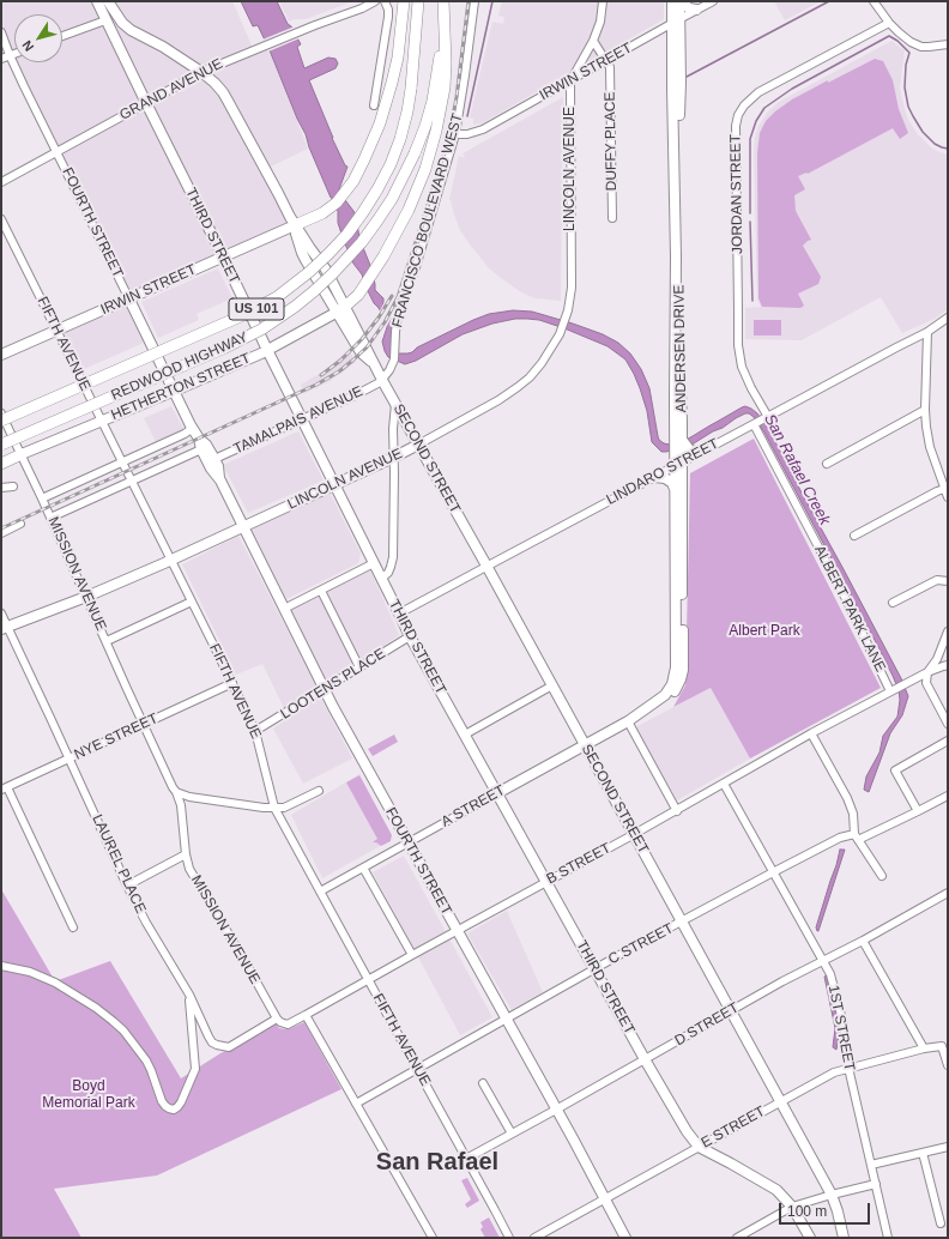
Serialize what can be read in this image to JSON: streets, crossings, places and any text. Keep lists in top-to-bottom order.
{
  "streets": {
    "highway": ["US 101", "REDWOOD HIGHWAY"],
    "main road": [
      "IRWIN STREET",
      "LINCOLN AVENUE",
      "FOURTH STREET",
      "THIRD STREET",
      "ANDERSEN DRIVE",
      "HETHERTON STREET",
      "SECOND STREET",
      "A STREET"
    ],
    "street": [
      "GRAND AVENUE",
      "DUFFY PLACE",
      "JORDAN STREET",
      "FRANCISCO BOULEVARD WEST",
      "FIFTH AVENUE",
      "TAMALPAIS AVENUE",
      "LINDARO STREET",
      "MISSION AVENUE",
      "ALBERT PARK LANE",
      "LOOTENS PLACE",
      "NYE STREET",
      "LAUREL PLACE",
      "B STREET",
      "C STREET",
      "D STREET",
      "1ST STREET",
      "E STREET"
    ]
  },
  "crossings": [
    ["IRWIN STREET", "DUFFY PLACE"],
    ["IRWIN STREET", "LINCOLN AVENUE"],
    ["IRWIN STREET", "FRANCISCO BOULEVARD WEST"],
    ["IRWIN STREET", "FOURTH STREET"],
    ["IRWIN STREET", "THIRD STREET"],
    ["IRWIN STREET", "FIFTH AVENUE"],
    ["IRWIN STREET", "ANDERSEN DRIVE"],
    ["IRWIN STREET", "SECOND STREET"],
    ["GRAND AVENUE", "FOURTH STREET"],
    ["GRAND AVENUE", "THIRD STREET"],
    ["GRAND AVENUE", "SECOND STREET"],
    ["LINCOLN AVENUE", "FOURTH STREET"],
    ["LINCOLN AVENUE", "THIRD STREET"],
    ["LINCOLN AVENUE", "FIFTH AVENUE"],
    ["LINCOLN AVENUE", "SECOND STREET"],
    ["LINCOLN AVENUE", "MISSION AVENUE"],
    ["LINCOLN AVENUE", "LAUREL PLACE"],
    ["JORDAN STREET", "LINDARO STREET"],
    ["FRANCISCO BOULEVARD WEST", "TAMALPAIS AVENUE"],
    ["FRANCISCO BOULEVARD WEST", "SECOND STREET"],
    ["FOURTH STREET", "HETHERTON STREET"],
    ["FOURTH STREET", "TAMALPAIS AVENUE"],
    ["FOURTH STREET", "LOOTENS PLACE"],
    ["FOURTH STREET", "A STREET"],
    ["FOURTH STREET", "B STREET"],
    ["FOURTH STREET", "C STREET"],
    ["FOURTH STREET", "D STREET"],
    ["FOURTH STREET", "E STREET"],
    ["THIRD STREET", "HETHERTON STREET"],
    ["THIRD STREET", "TAMALPAIS AVENUE"],
    ["THIRD STREET", "LINDARO STREET"],
    ["THIRD STREET", "LOOTENS PLACE"],
    ["THIRD STREET", "A STREET"],
    ["THIRD STREET", "B STREET"],
    ["THIRD STREET", "C STREET"],
    ["THIRD STREET", "D STREET"],
    ["THIRD STREET", "E STREET"],
    ["FIFTH AVENUE", "HETHERTON STREET"],
    ["FIFTH AVENUE", "LOOTENS PLACE"],
    ["FIFTH AVENUE", "NYE STREET"],
    ["FIFTH AVENUE", "A STREET"],
    ["FIFTH AVENUE", "B STREET"],
    ["FIFTH AVENUE", "C STREET"],
    ["FIFTH AVENUE", "D STREET"],
    ["ANDERSEN DRIVE", "LINDARO STREET"],
    ["ANDERSEN DRIVE", "A STREET"],
    ["HETHERTON STREET", "SECOND STREET"],
    ["HETHERTON STREET", "MISSION AVENUE"],
    ["TAMALPAIS AVENUE", "SECOND STREET"],
    ["SECOND STREET", "LINDARO STREET"],
    ["SECOND STREET", "A STREET"],
    ["SECOND STREET", "B STREET"],
    ["SECOND STREET", "C STREET"],
    ["SECOND STREET", "D STREET"],
    ["SECOND STREET", "E STREET"],
    ["LINDARO STREET", "ALBERT PARK LANE"],
    ["MISSION AVENUE", "NYE STREET"],
    ["MISSION AVENUE", "LAUREL PLACE"],
    ["ALBERT PARK LANE", "B STREET"],
    ["NYE STREET", "LAUREL PLACE"],
    ["B STREET", "1ST STREET"],
    ["C STREET", "1ST STREET"],
    ["D STREET", "1ST STREET"],
    ["1ST STREET", "E STREET"]
  ],
  "districts": ["San Rafael"],
  "water": ["San Rafael Creek"],
  "parks": ["Albert Park", "Boyd Memorial Park"],
  "scale_bar": "100 m",
  "north": "bottom left"
}
